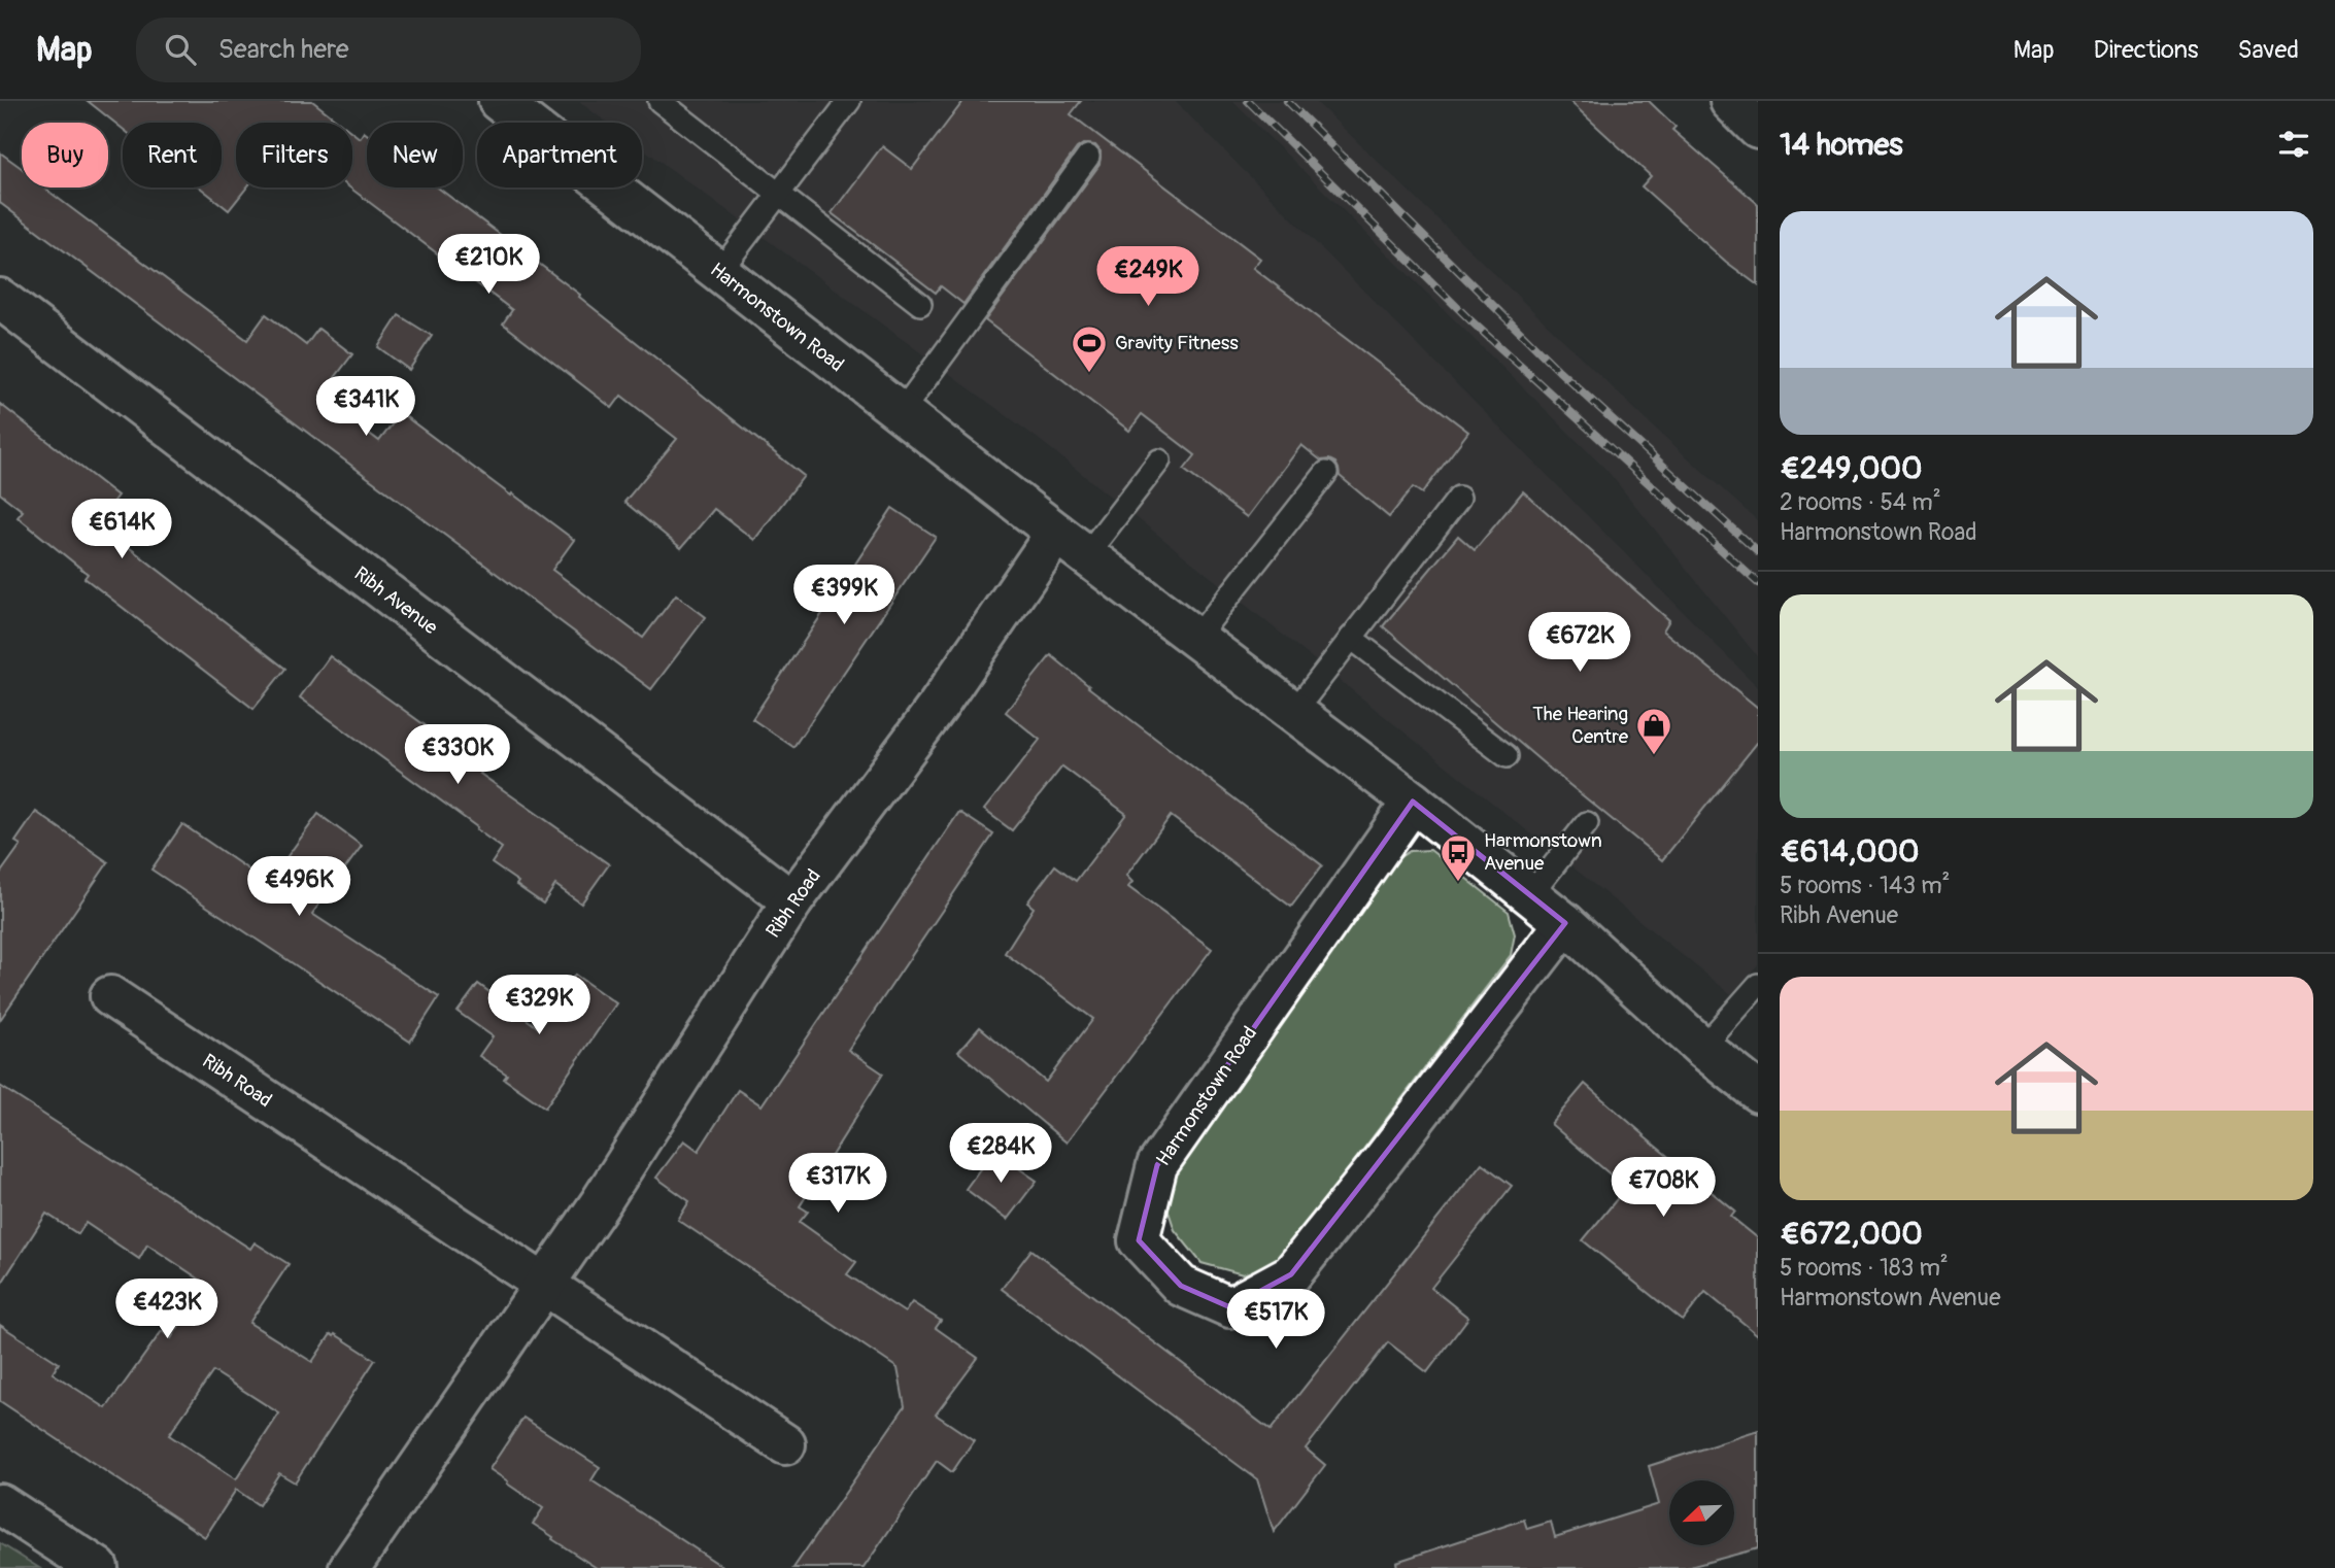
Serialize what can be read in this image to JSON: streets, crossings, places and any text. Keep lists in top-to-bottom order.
{
  "streets": {
    "street": ["Harmonstown Road", "Ribh Avenue", "Ribh Road"]
  },
  "crossings": [
    ["Harmonstown Road", "Ribh Road"],
    ["Ribh Avenue", "Ribh Road"]
  ],
  "places": {
    "sports": ["Gravity Fitness"],
    "shop": ["The Hearing Centre"],
    "bus stop": ["Harmonstown Avenue"]
  },
  "north": "bottom left",
  "page": {
    "header": "Map",
    "search": "Search here",
    "nav": ["Map", "Directions", "Saved"],
    "heading": "14 homes",
    "chip": [
      "Buy",
      "Rent",
      "Filters",
      "New",
      "Apartment"
    ],
    "list": [
      {
        "name": "€249,000",
        "note": "2 rooms · 54 m² · Harmonstown Road"
      },
      {
        "name": "€614,000",
        "note": "5 rooms · 143 m² · Ribh Avenue"
      },
      {
        "name": "€672,000",
        "note": "5 rooms · 183 m² · Harmonstown Avenue"
      }
    ],
    "price": [
      "€210K",
      "€249K",
      "€341K",
      "€614K",
      "€399K",
      "€672K",
      "€330K",
      "€496K",
      "€329K",
      "€284K",
      "€317K",
      "€708K",
      "€423K",
      "€517K"
    ]
  }
}
